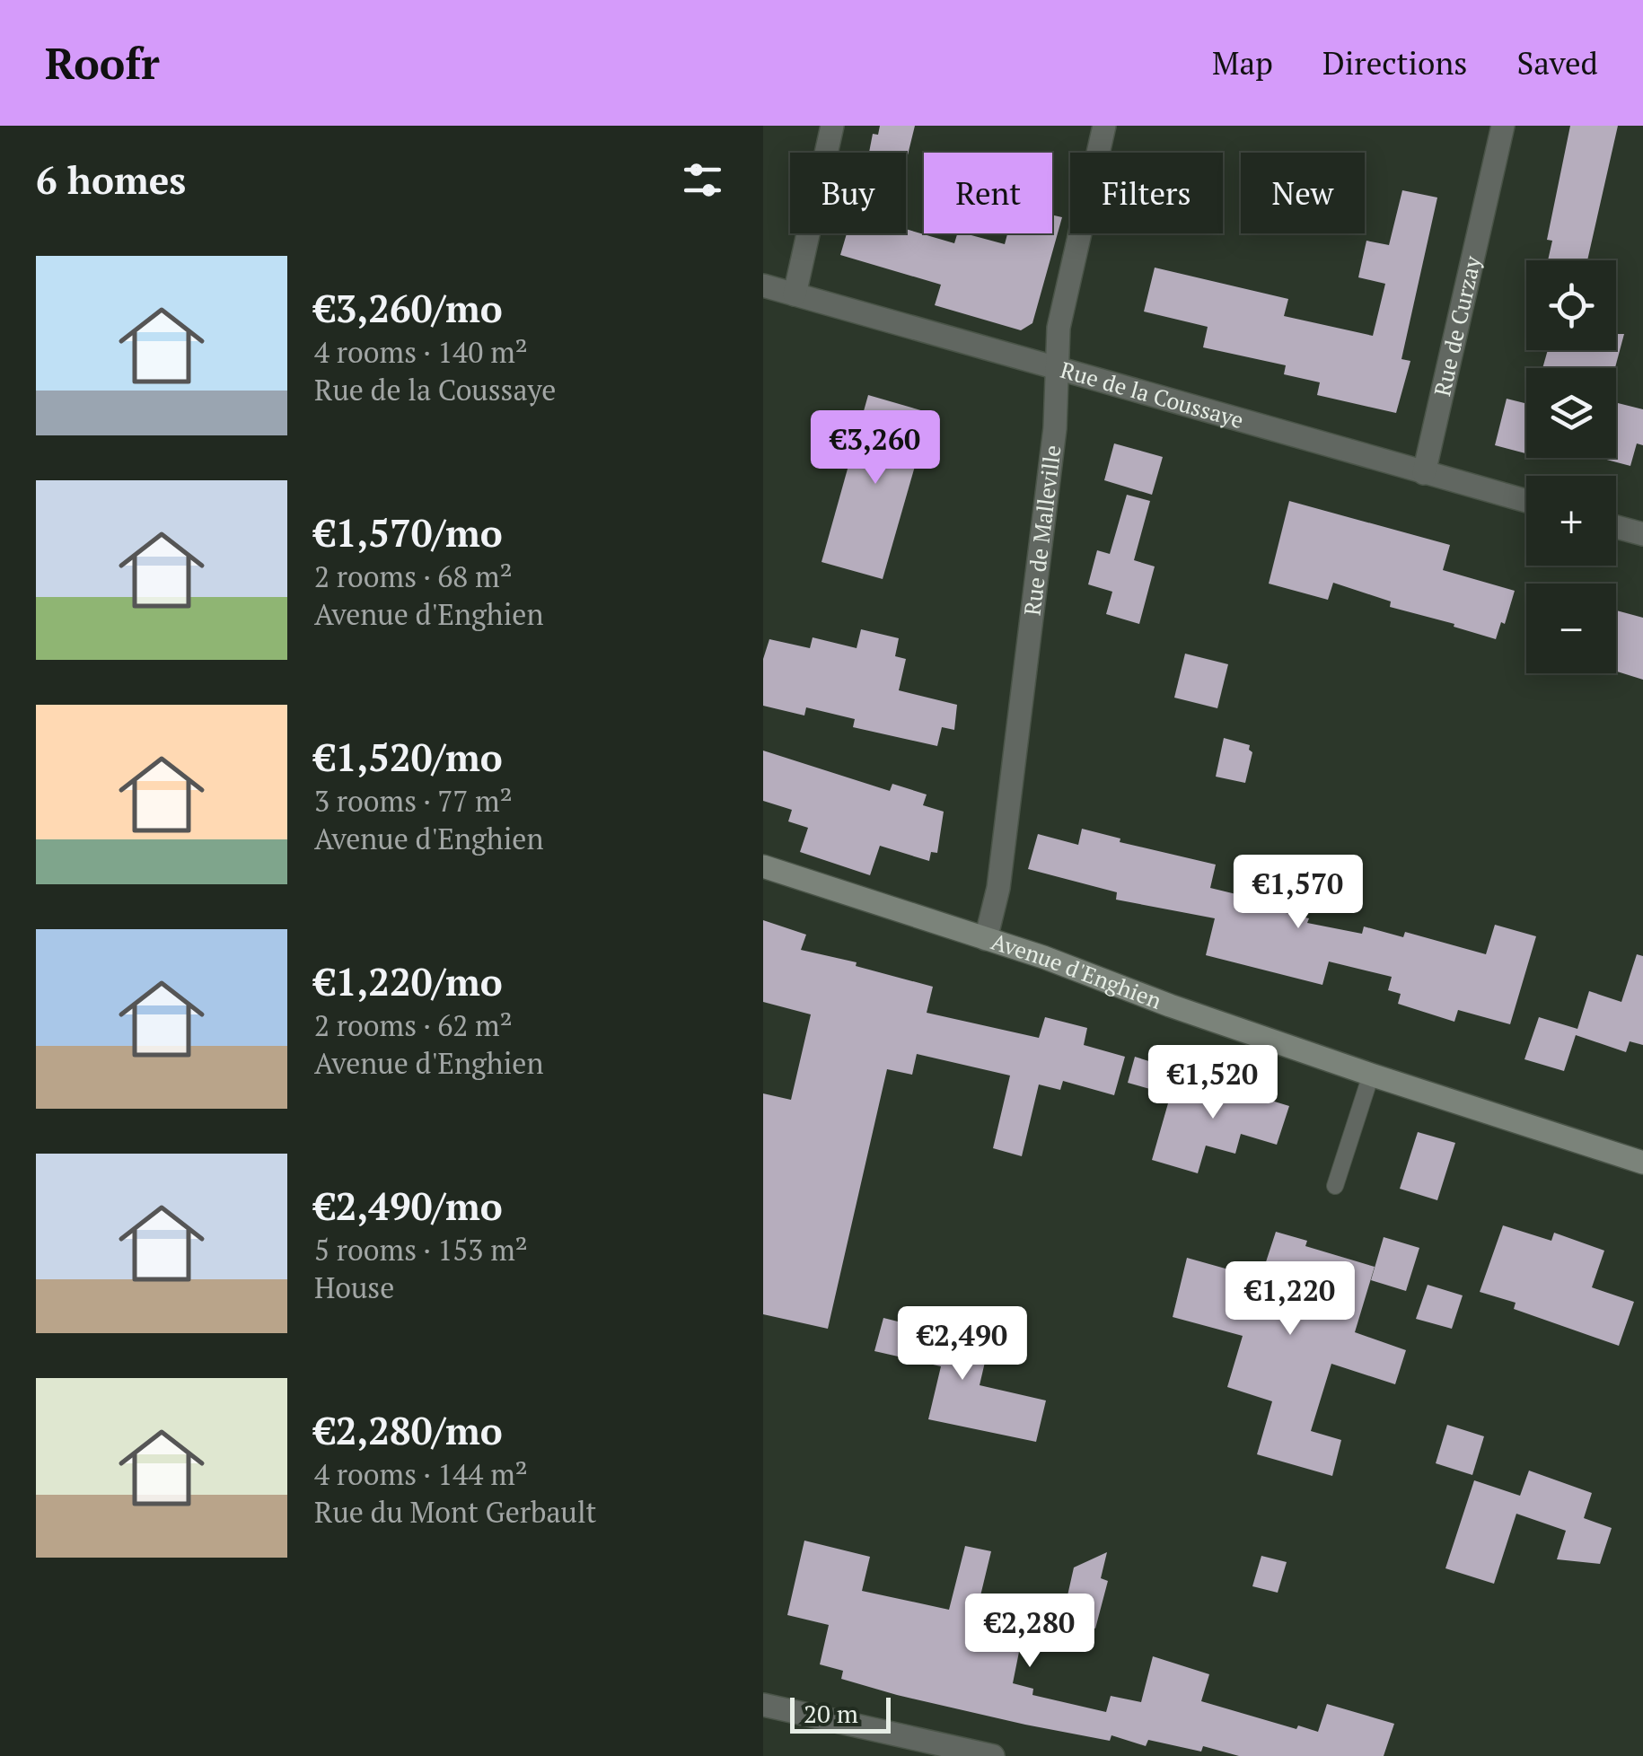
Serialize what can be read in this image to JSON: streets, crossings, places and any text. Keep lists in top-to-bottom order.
{
  "streets": {
    "main road": ["Avenue d'Enghien"],
    "street": ["Rue de Curzay", "Rue de la Coussaye", "Rue de Malleville"]
  },
  "crossings": [
    ["Rue de Curzay", "Rue de la Coussaye"],
    ["Rue de la Coussaye", "Rue de Malleville"],
    ["Rue de Malleville", "Avenue d'Enghien"]
  ],
  "scale_bar": "20 m",
  "page": {
    "header": "Roofr",
    "nav": ["Map", "Directions", "Saved"],
    "heading": "6 homes",
    "chip": [
      "Buy",
      "Rent",
      "Filters",
      "New"
    ],
    "list": [
      {
        "name": "€3,260/mo",
        "note": "4 rooms · 140 m² · Rue de la Coussaye"
      },
      {
        "name": "€1,570/mo",
        "note": "2 rooms · 68 m² · Avenue d'Enghien"
      },
      {
        "name": "€1,520/mo",
        "note": "3 rooms · 77 m² · Avenue d'Enghien"
      },
      {
        "name": "€1,220/mo",
        "note": "2 rooms · 62 m² · Avenue d'Enghien"
      },
      {
        "name": "€2,490/mo",
        "note": "5 rooms · 153 m² · House"
      },
      {
        "name": "€2,280/mo",
        "note": "4 rooms · 144 m² · Rue du Mont Gerbault"
      }
    ],
    "map_buttons": ["+", "−"],
    "price": [
      "€3,260",
      "€1,570",
      "€1,520",
      "€1,220",
      "€2,490",
      "€2,280"
    ],
    "scale": "20 m"
  }
}
